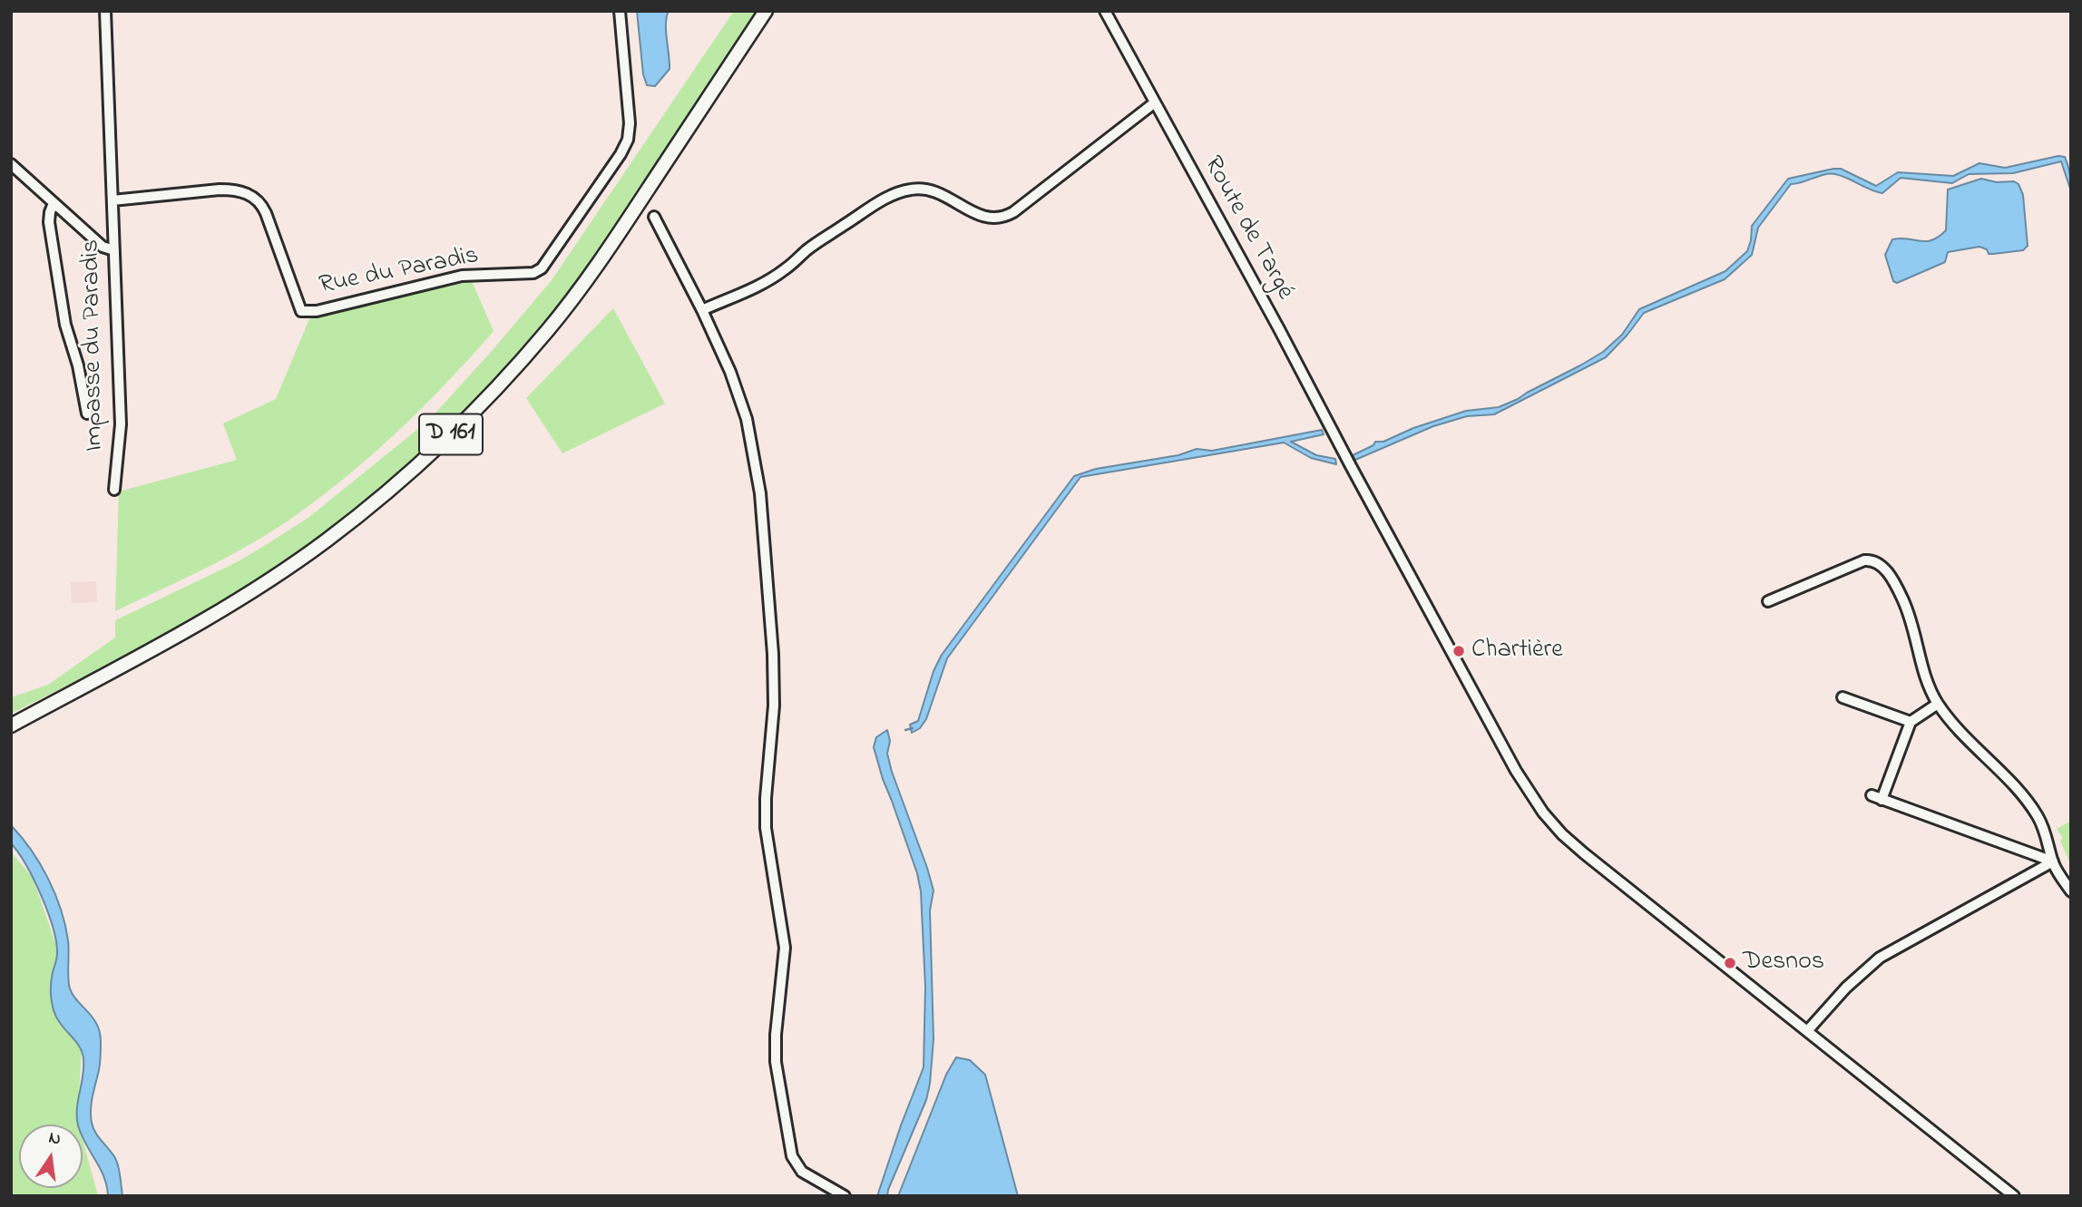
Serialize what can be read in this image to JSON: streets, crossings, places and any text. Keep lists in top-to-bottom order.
{
  "streets": {
    "main road": ["D 161"],
    "street": ["Route de Targé", "Rue du Paradis", "Impasse du Paradis"]
  },
  "crossings": [
    ["Rue du Paradis", "Impasse du Paradis"]
  ],
  "places": ["Chartière", "Desnos"],
  "north": "top"
}
